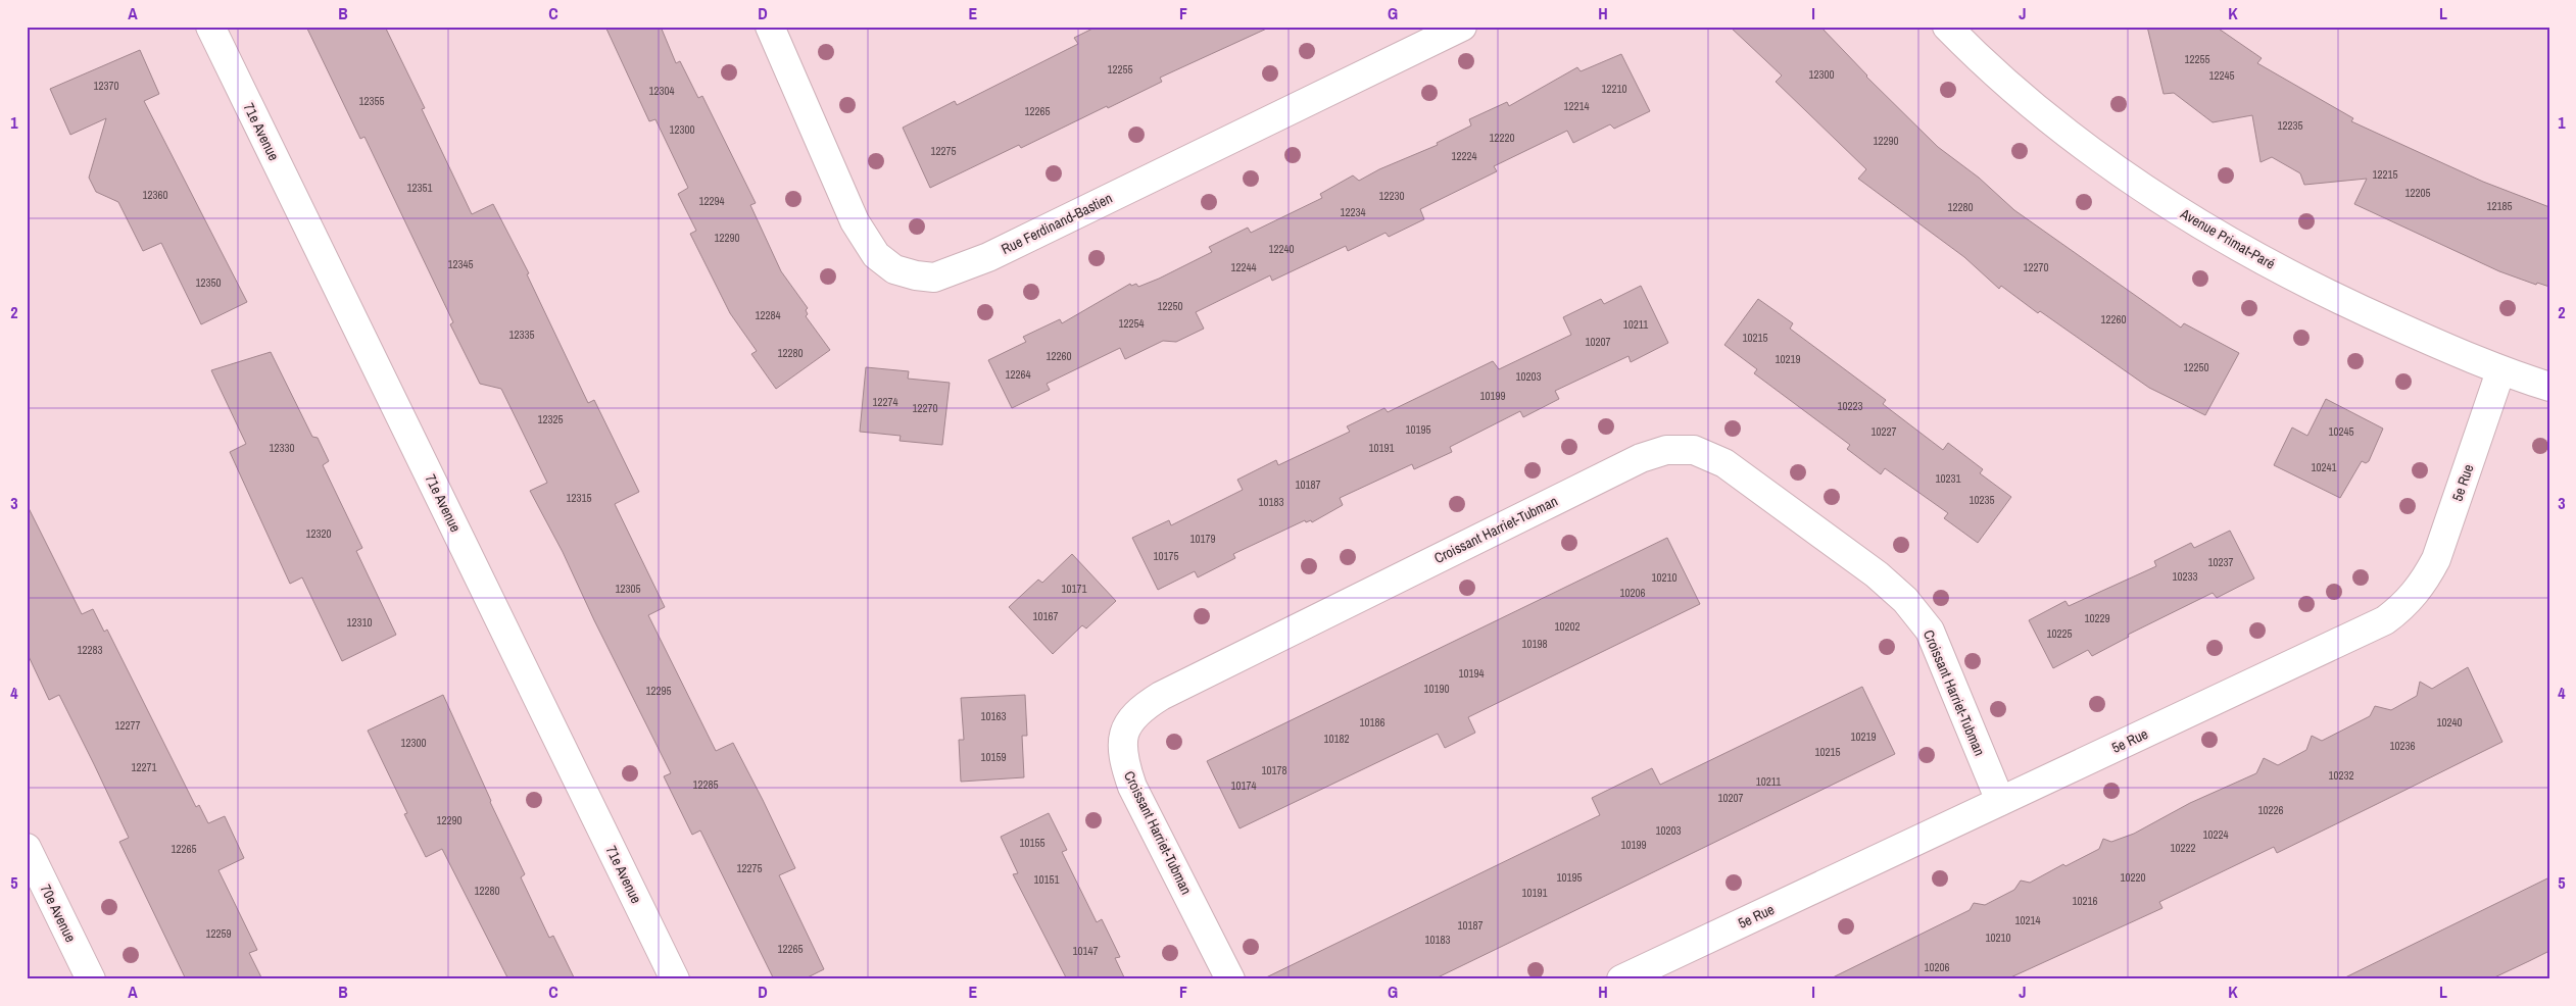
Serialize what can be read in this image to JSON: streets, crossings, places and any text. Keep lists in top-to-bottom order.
{
  "streets": {
    "street": [
      "71e Avenue",
      "Rue Ferdinand-Bastien",
      "Avenue Primat-Paré",
      "5e Rue",
      "Croissant Harriet-Tubman",
      "70e Avenue"
    ]
  },
  "crossings": [
    ["Avenue Primat-Paré", "5e Rue"],
    ["5e Rue", "Croissant Harriet-Tubman"]
  ],
  "house_numbers": [
    "12255",
    "12255",
    "12300",
    "12245",
    "12370",
    "12210",
    "12304",
    "12355",
    "12214",
    "12265",
    "12235",
    "12300",
    "12220",
    "12290",
    "12275",
    "12224",
    "12215",
    "12351",
    "12205",
    "12360",
    "12230",
    "12294",
    "12185",
    "12280",
    "12234",
    "12290",
    "12240",
    "12345",
    "12244",
    "12270",
    "12350",
    "12250",
    "12284",
    "12260",
    "12254",
    "10211",
    "12335",
    "10215",
    "10207",
    "12280",
    "12260",
    "10219",
    "12250",
    "12264",
    "10203",
    "10199",
    "12274",
    "10223",
    "12270",
    "12325",
    "10195",
    "10227",
    "10245",
    "12330",
    "10191",
    "10241",
    "10231",
    "10187",
    "12315",
    "10235",
    "10183",
    "12320",
    "10179",
    "10175",
    "10237",
    "10233",
    "10210",
    "12305",
    "10171",
    "10206",
    "10167",
    "10229",
    "12310",
    "10202",
    "10225",
    "10198",
    "12283",
    "10194",
    "10190",
    "12295",
    "10163",
    "10186",
    "10240",
    "12277",
    "10219",
    "10182",
    "12300",
    "10236",
    "10215",
    "10159",
    "12271",
    "10178",
    "10232",
    "10211",
    "12285",
    "10174",
    "10207",
    "10226",
    "12290",
    "10203",
    "10224",
    "10155",
    "10199",
    "10222",
    "12265",
    "12275",
    "10195",
    "10220",
    "10151",
    "12280",
    "10191",
    "10216",
    "10214",
    "10187",
    "12259",
    "10210",
    "10183",
    "12265",
    "10147",
    "10206"
  ],
  "grid": {
    "columns": [
      "A",
      "B",
      "C",
      "D",
      "E",
      "F",
      "G",
      "H",
      "I",
      "J",
      "K",
      "L"
    ],
    "rows": [
      "1",
      "2",
      "3",
      "4",
      "5"
    ]
  }
}
